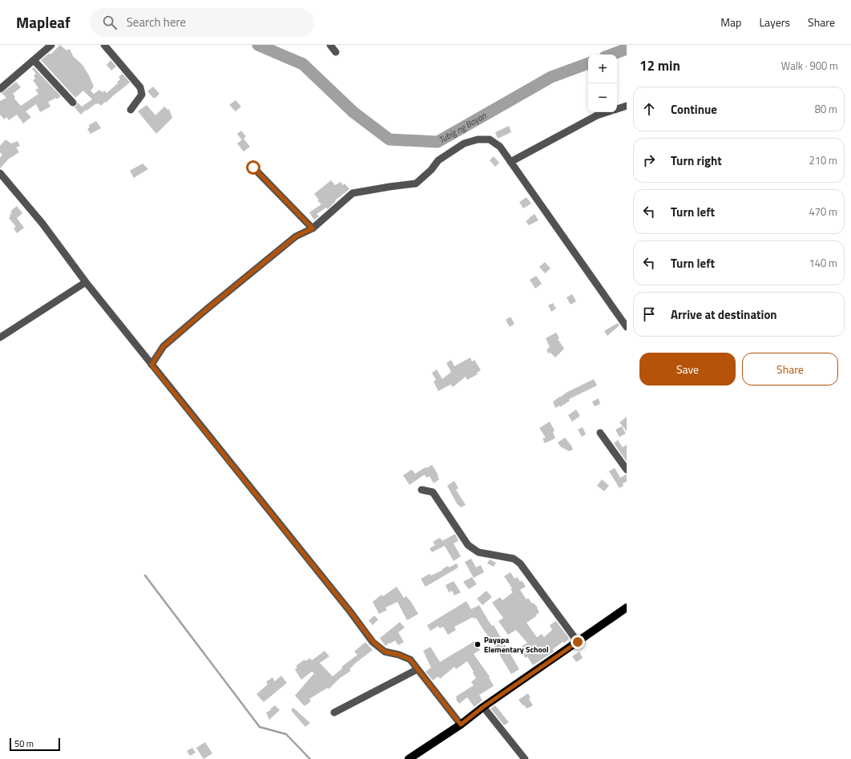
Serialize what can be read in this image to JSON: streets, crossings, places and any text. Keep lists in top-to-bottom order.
{
  "water": ["Tubig ng Bayan"],
  "places": ["Payapa Elementary School"],
  "scale_bar": "50 m",
  "page": {
    "header": "Mapleaf",
    "search": "Search here",
    "nav": ["Map", "Layers", "Share"],
    "heading": ["12 min", "Walk · 900 m"],
    "map_buttons": ["+", "−"],
    "list": [
      ["Continue", "80 m"],
      ["Turn right", "210 m"],
      ["Turn left", "470 m"],
      ["Turn left", "140 m"],
      "Arrive at destination"
    ],
    "buttons": ["Save", "Share"],
    "scale": "50 m"
  }
}
